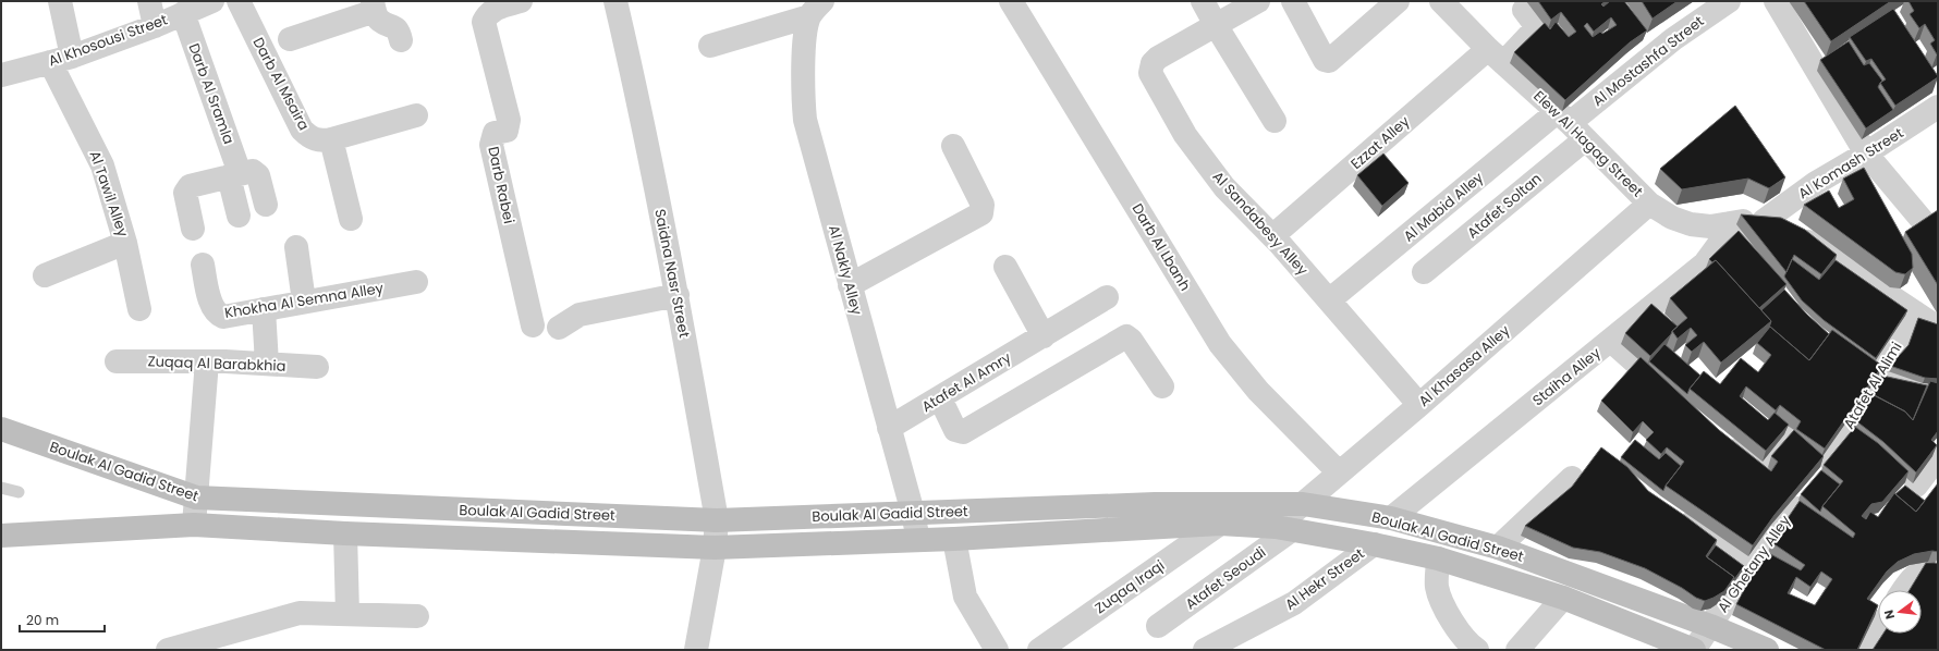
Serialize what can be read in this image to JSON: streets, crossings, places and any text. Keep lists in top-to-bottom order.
{
  "streets": {
    "street": [
      "Al Khosousi Street",
      "Al Mostashfa Street",
      "Darb Al Msaira",
      "Darb Al Sramla",
      "Ezzat Alley",
      "Elew Al Hagag Street",
      "Al Komash Street",
      "Darb Rabei",
      "Al Tawil Alley",
      "Atafet Soltan",
      "Al Mabid Alley",
      "Al Sandabesy Alley",
      "Darb Al Lbanh",
      "Al Nakly Alley",
      "Saidna Nasr Street",
      "Khokha Al Semna Alley",
      "Zuqaq Al Barabkhia",
      "Al Khasasa Alley",
      "Staiha Alley",
      "Atafet Al Amry",
      "Atafet Al Alimi",
      "Boulak Al Gadid Street",
      "Al Ghetany Alley",
      "Atafet Seoudi",
      "Al Hekr Street",
      "Zuqaq Iraqi"
    ]
  },
  "crossings": [
    ["Al Khosousi Street", "Darb Al Sramla"],
    ["Al Khosousi Street", "Al Tawil Alley"],
    ["Al Mostashfa Street", "Elew Al Hagag Street"],
    ["Al Mostashfa Street", "Atafet Soltan"],
    ["Al Mostashfa Street", "Al Mabid Alley"],
    ["Ezzat Alley", "Elew Al Hagag Street"],
    ["Ezzat Alley", "Al Sandabesy Alley"],
    ["Elew Al Hagag Street", "Al Komash Street"],
    ["Elew Al Hagag Street", "Atafet Soltan"],
    ["Elew Al Hagag Street", "Al Mabid Alley"],
    ["Elew Al Hagag Street", "Al Khasasa Alley"],
    ["Elew Al Hagag Street", "Staiha Alley"],
    ["Atafet Soltan", "Al Mabid Alley"],
    ["Al Mabid Alley", "Al Sandabesy Alley"],
    ["Al Sandabesy Alley", "Al Khasasa Alley"],
    ["Darb Al Lbanh", "Al Khasasa Alley"],
    ["Al Nakly Alley", "Atafet Al Amry"],
    ["Al Nakly Alley", "Boulak Al Gadid Street"],
    ["Saidna Nasr Street", "Boulak Al Gadid Street"],
    ["Al Khasasa Alley", "Boulak Al Gadid Street"],
    ["Al Khasasa Alley", "Atafet Seoudi"],
    ["Staiha Alley", "Boulak Al Gadid Street"],
    ["Boulak Al Gadid Street", "Al Ghetany Alley"],
    ["Boulak Al Gadid Street", "Atafet Seoudi"],
    ["Boulak Al Gadid Street", "Al Hekr Street"],
    ["Boulak Al Gadid Street", "Zuqaq Iraqi"]
  ],
  "scale_bar": "20 m",
  "north": "left"
}
